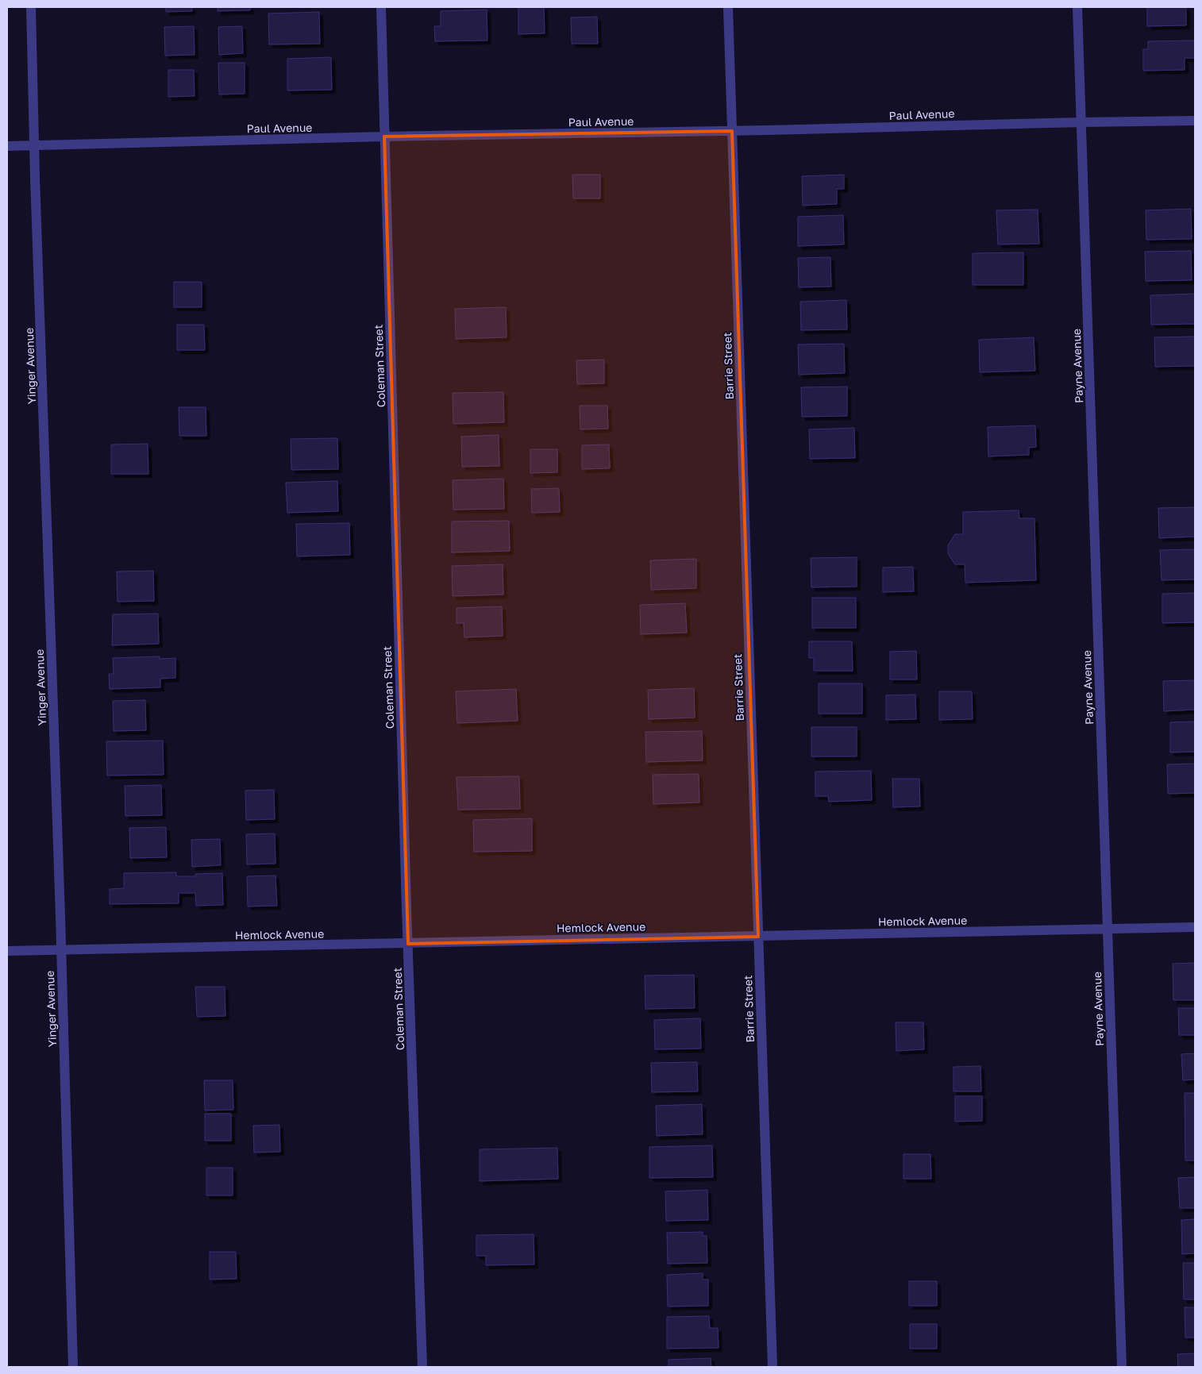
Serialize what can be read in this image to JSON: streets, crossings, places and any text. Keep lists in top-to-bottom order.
{
  "streets": {
    "street": [
      "Paul Avenue",
      "Yinger Avenue",
      "Coleman Street",
      "Barrie Street",
      "Payne Avenue",
      "Hemlock Avenue"
    ]
  },
  "crossings": [
    ["Paul Avenue", "Yinger Avenue"],
    ["Paul Avenue", "Coleman Street"],
    ["Paul Avenue", "Barrie Street"],
    ["Paul Avenue", "Payne Avenue"],
    ["Yinger Avenue", "Hemlock Avenue"],
    ["Coleman Street", "Hemlock Avenue"],
    ["Barrie Street", "Hemlock Avenue"],
    ["Payne Avenue", "Hemlock Avenue"]
  ]
}
